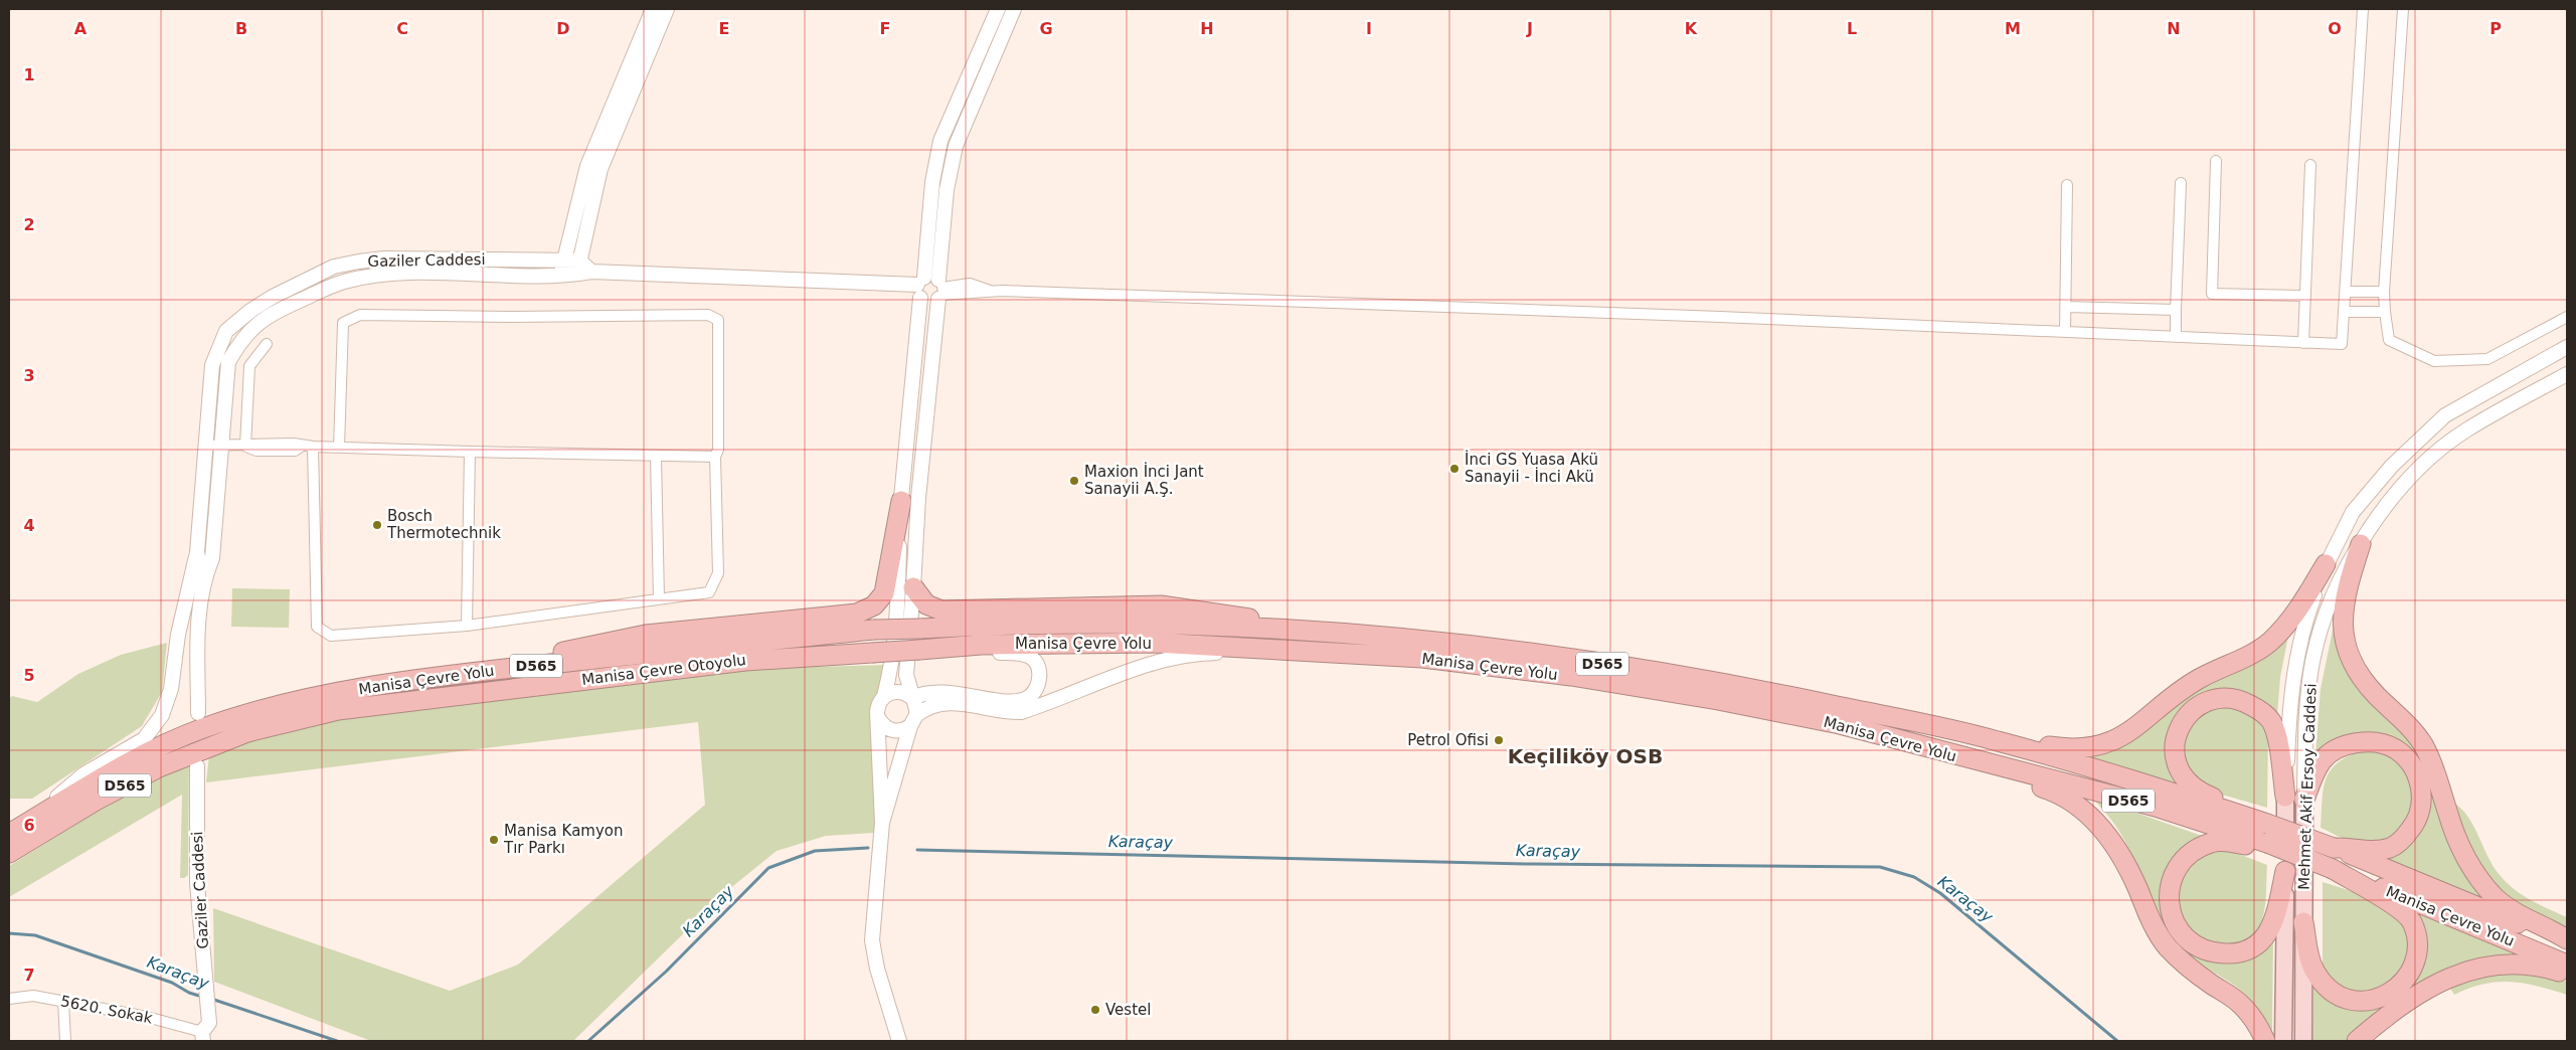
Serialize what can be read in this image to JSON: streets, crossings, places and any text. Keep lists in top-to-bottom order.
{
  "streets": {
    "highway": ["Manisa Çevre Yolu", "D565", "Manisa Çevre Otoyolu"],
    "main road": ["Mehmet Akif Ersoy Caddesi"],
    "street": ["Gaziler Caddesi", "5620. Sokak"]
  },
  "crossings": [
    ["Gaziler Caddesi", "5620. Sokak"],
    ["Manisa Çevre Yolu", "D565"],
    ["Manisa Çevre Yolu", "Manisa Çevre Otoyolu"]
  ],
  "districts": ["Keçiliköy OSB"],
  "water": ["Karaçay"],
  "places": [
    "İnci GS Yuasa Akü Sanayii - İnci Akü",
    "Maxion İnci Jant Sanayii A.Ş.",
    "Bosch Thermotechnik",
    "Petrol Ofisi",
    "Manisa Kamyon Tır Parkı",
    "Vestel"
  ],
  "grid": {
    "columns": [
      "A",
      "B",
      "C",
      "D",
      "E",
      "F",
      "G",
      "H",
      "I",
      "J",
      "K",
      "L",
      "M",
      "N",
      "O",
      "P"
    ],
    "rows": [
      "1",
      "2",
      "3",
      "4",
      "5",
      "6",
      "7"
    ]
  }
}
